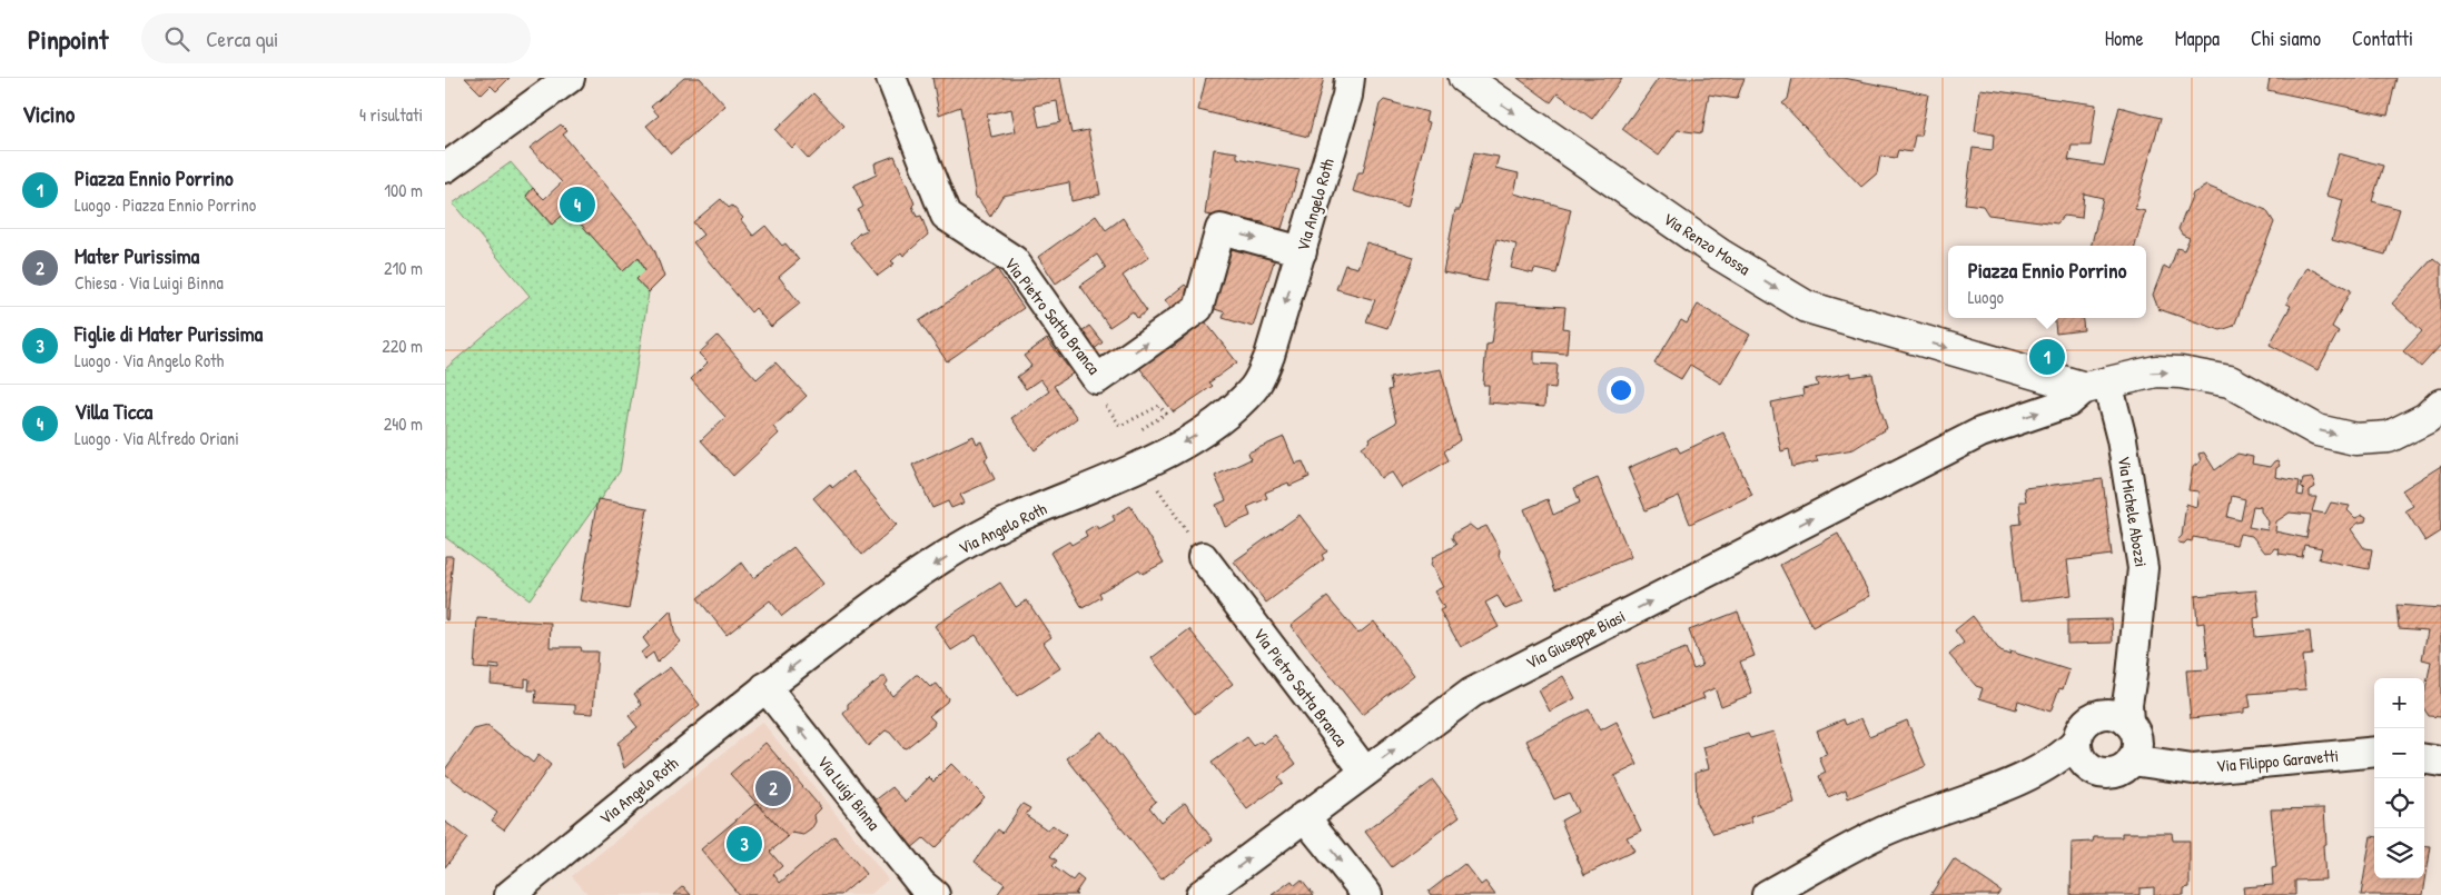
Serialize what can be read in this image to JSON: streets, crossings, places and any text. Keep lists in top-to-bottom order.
{
  "streets": {
    "main road": ["Via Renzo Mossa"],
    "street": [
      "Via Angelo Roth",
      "Via Pietro Satta Branca",
      "Via Michele Abozzi",
      "Via Giuseppe Biasi",
      "Via Filippo Garavetti",
      "Via Luigi Binna"
    ]
  },
  "crossings": [
    ["Via Angelo Roth", "Via Pietro Satta Branca"],
    ["Via Angelo Roth", "Via Luigi Binna"],
    ["Via Renzo Mossa", "Via Michele Abozzi"],
    ["Via Renzo Mossa", "Via Giuseppe Biasi"],
    ["Via Pietro Satta Branca", "Via Giuseppe Biasi"],
    ["Via Michele Abozzi", "Via Giuseppe Biasi"],
    ["Via Michele Abozzi", "Via Filippo Garavetti"]
  ],
  "one_way": [
    "Via Angelo Roth",
    "Via Renzo Mossa",
    "Via Giuseppe Biasi",
    "Via Luigi Binna"
  ],
  "page": {
    "header": "Pinpoint",
    "search": "Cerca qui",
    "nav": [
      "Home",
      "Mappa",
      "Chi siamo",
      "Contatti"
    ],
    "heading": ["Vicino", "4 risultati"],
    "list": [
      {
        "mark": "1",
        "name": "Piazza Ennio Porrino",
        "note": "Luogo · Piazza Ennio Porrino",
        "value": "100 m"
      },
      {
        "mark": "2",
        "name": "Mater Purissima",
        "note": "Chiesa · Via Luigi Binna",
        "value": "210 m"
      },
      {
        "mark": "3",
        "name": "Figlie di Mater Purissima",
        "note": "Luogo · Via Angelo Roth",
        "value": "220 m"
      },
      {
        "mark": "4",
        "name": "Villa Ticca",
        "note": "Luogo · Via Alfredo Oriani",
        "value": "240 m"
      }
    ],
    "pins": [
      "4",
      "1",
      "2",
      "3"
    ],
    "popup": ["Piazza Ennio Porrino", "Luogo"],
    "map_buttons": ["+", "−"]
  }
}
